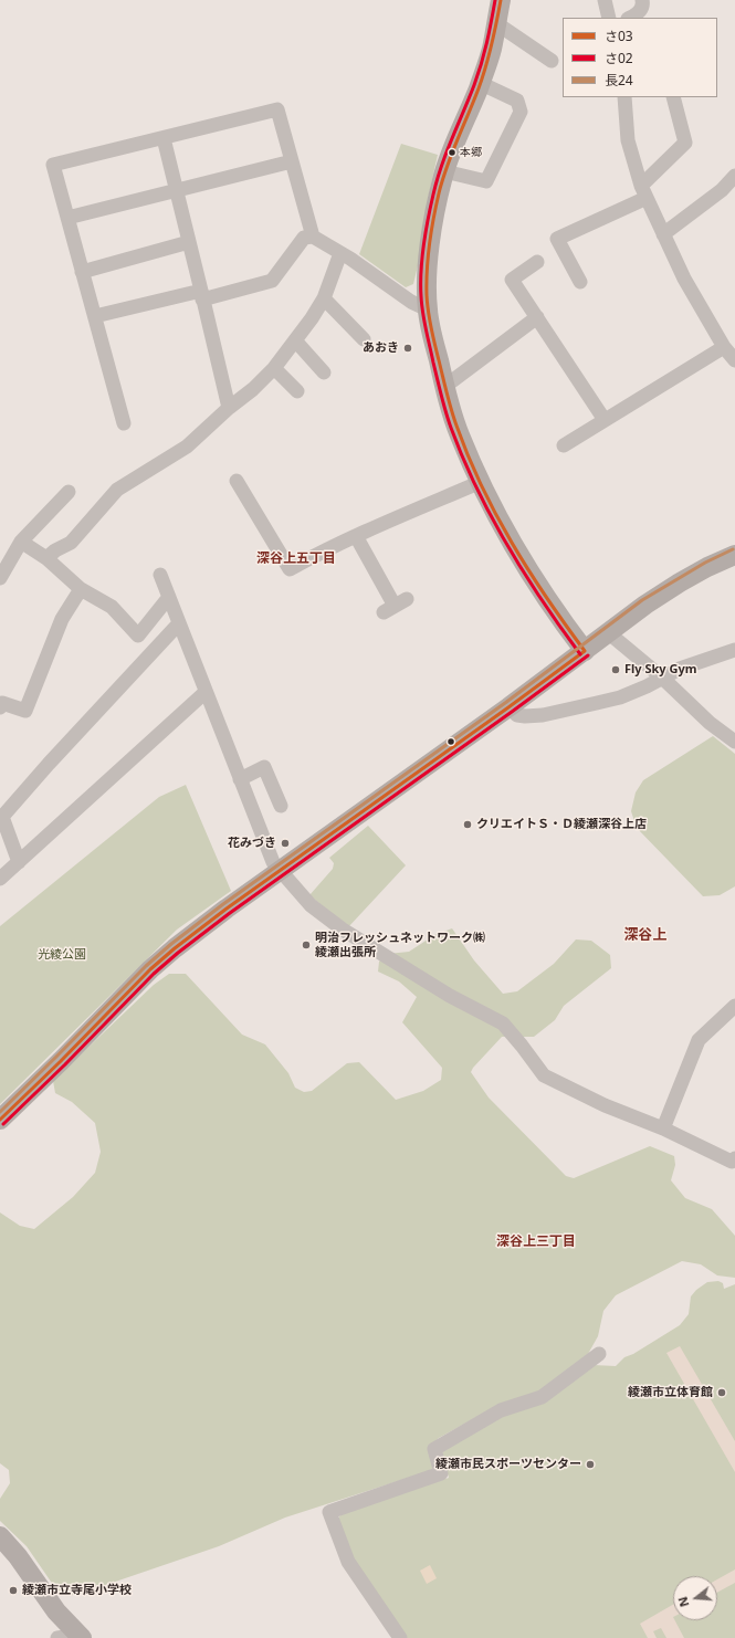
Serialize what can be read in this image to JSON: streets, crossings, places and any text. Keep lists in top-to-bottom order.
{
  "districts": ["深谷上五丁目", "深谷上", "深谷上三丁目"],
  "parks": ["光綾公園"],
  "places": [
    "本郷",
    "あおき",
    "Fly Sky Gym",
    "クリエイトＳ・Ｄ綾瀬深谷上店",
    "花みづき",
    "明治フレッシュネットワーク㈱ 綾瀬出張所",
    "綾瀬市立体育館",
    "綾瀬市民スポーツセンター",
    "綾瀬市立寺尾小学校"
  ],
  "lines": ["transit line さ03", "transit line さ02", "transit line 長24"],
  "legend": ["さ03", "さ02", "長24"],
  "north": "left"
}
